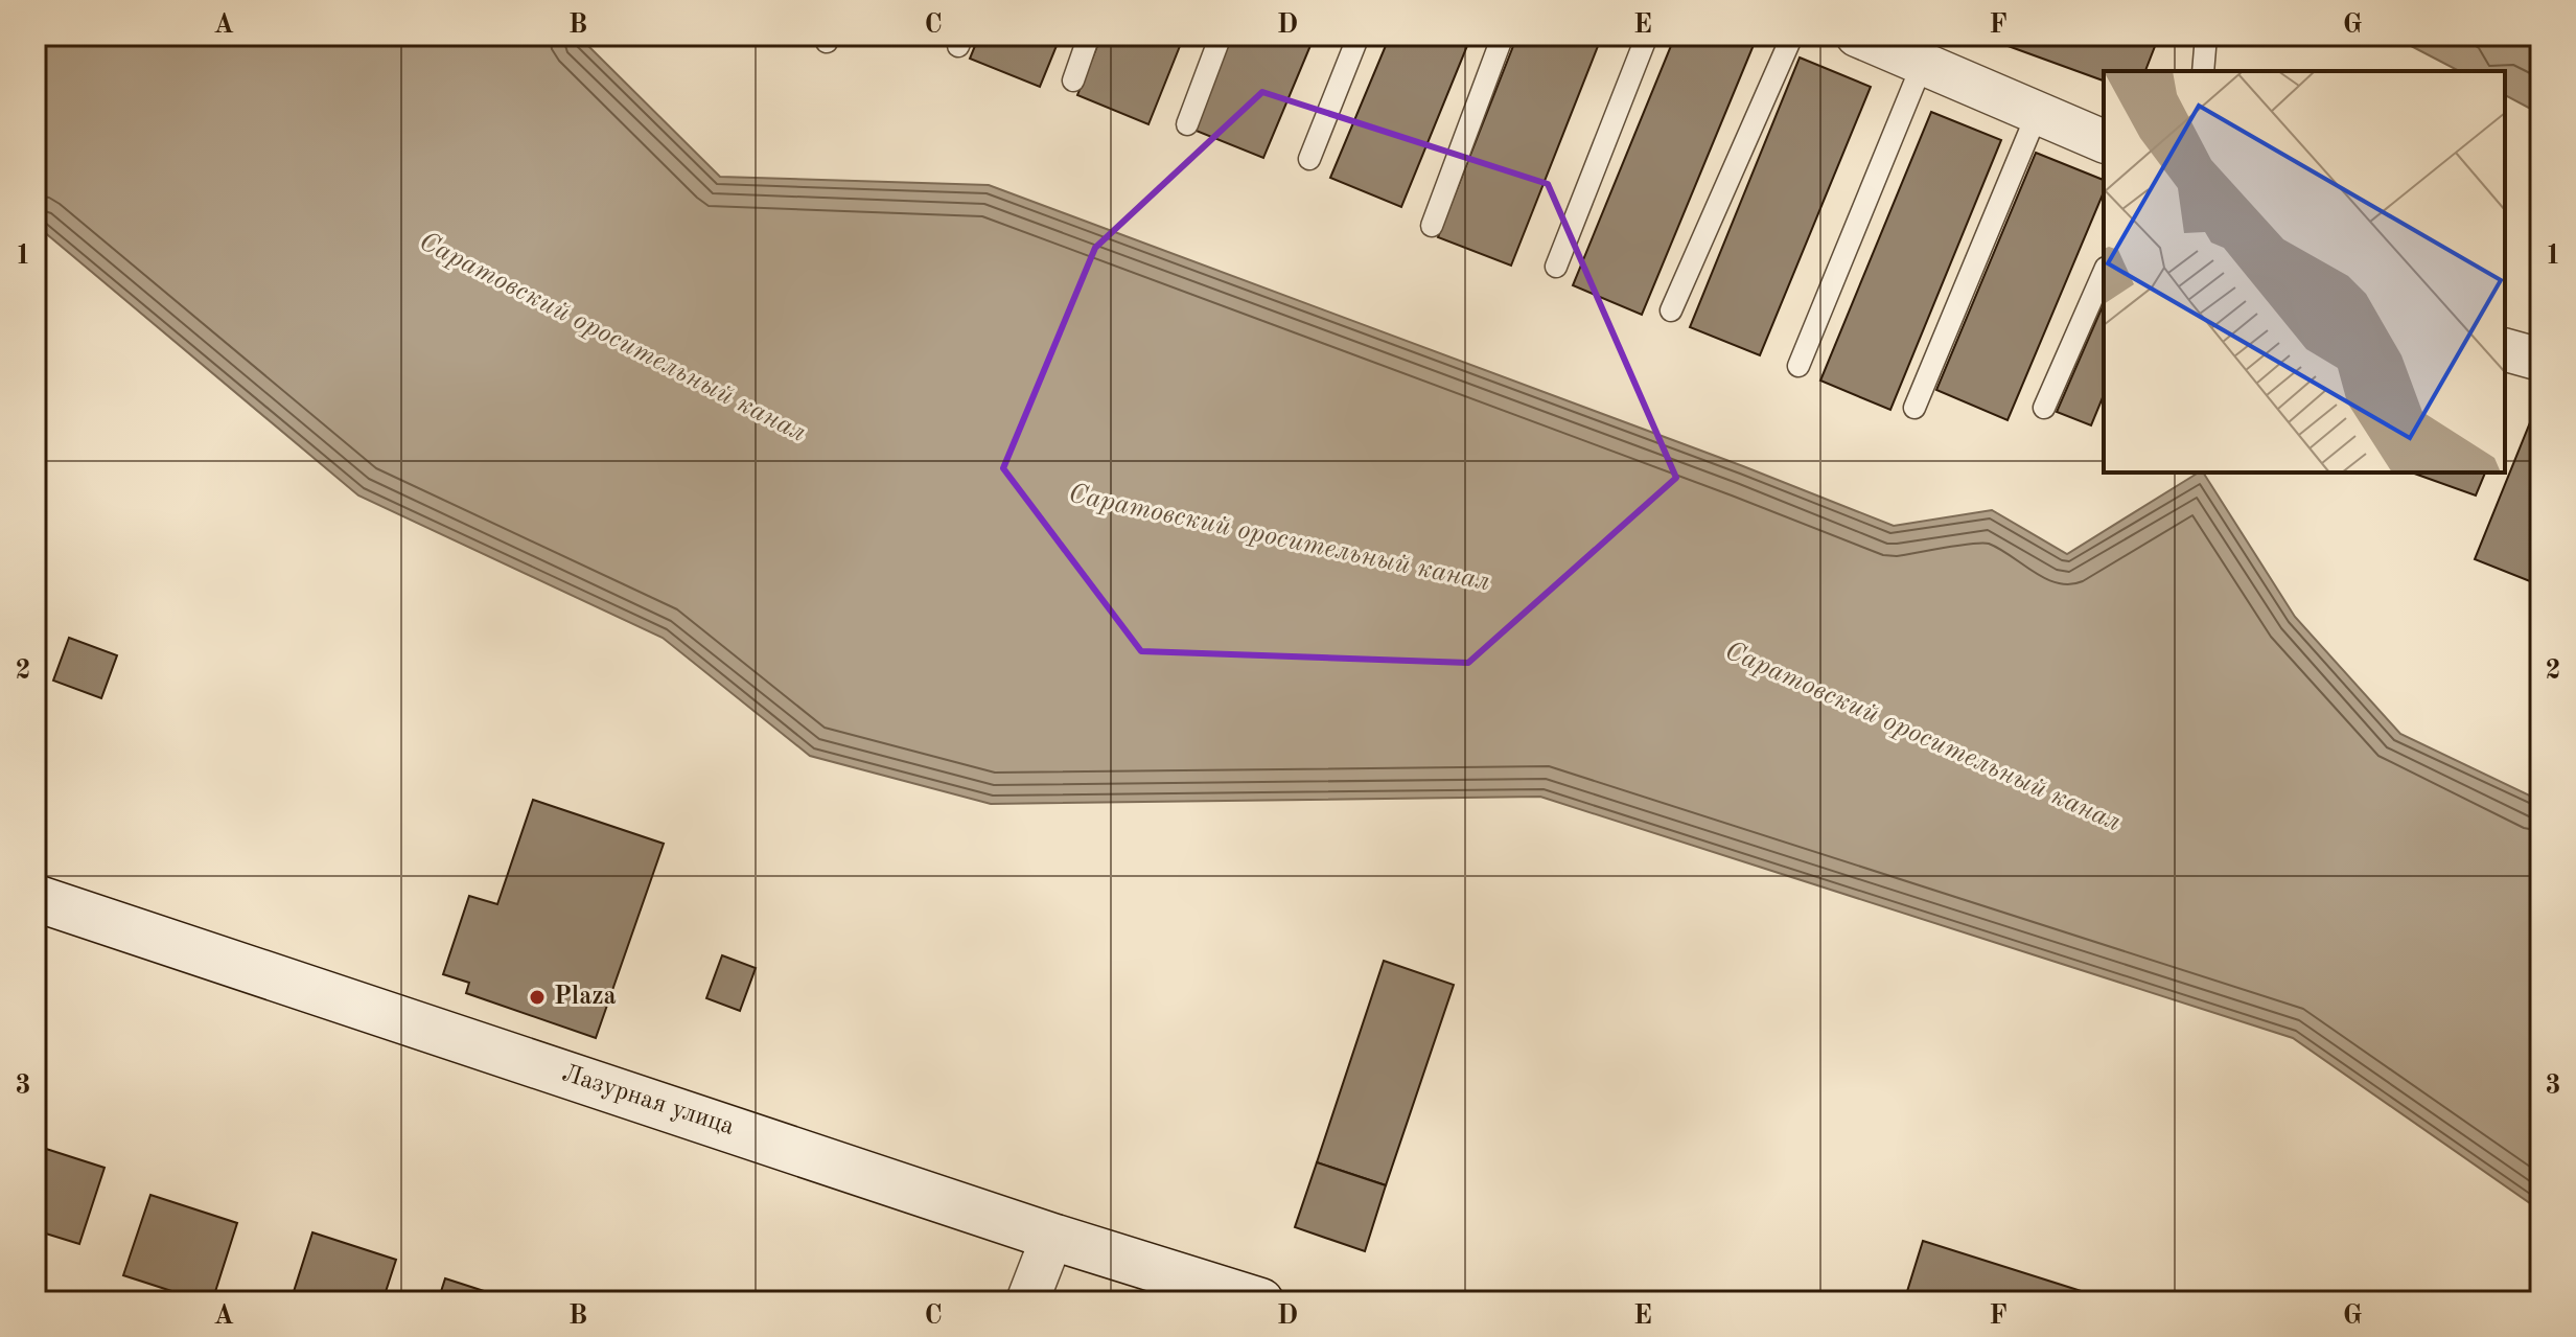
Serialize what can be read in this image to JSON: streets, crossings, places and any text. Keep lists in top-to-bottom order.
{
  "streets": {
    "street": ["Лазурная улица"]
  },
  "water": ["Саратовский оросительный канал"],
  "places": ["Plaza"],
  "grid": {
    "columns": [
      "A",
      "B",
      "C",
      "D",
      "E",
      "F",
      "G"
    ],
    "rows": ["1", "2", "3"]
  }
}
